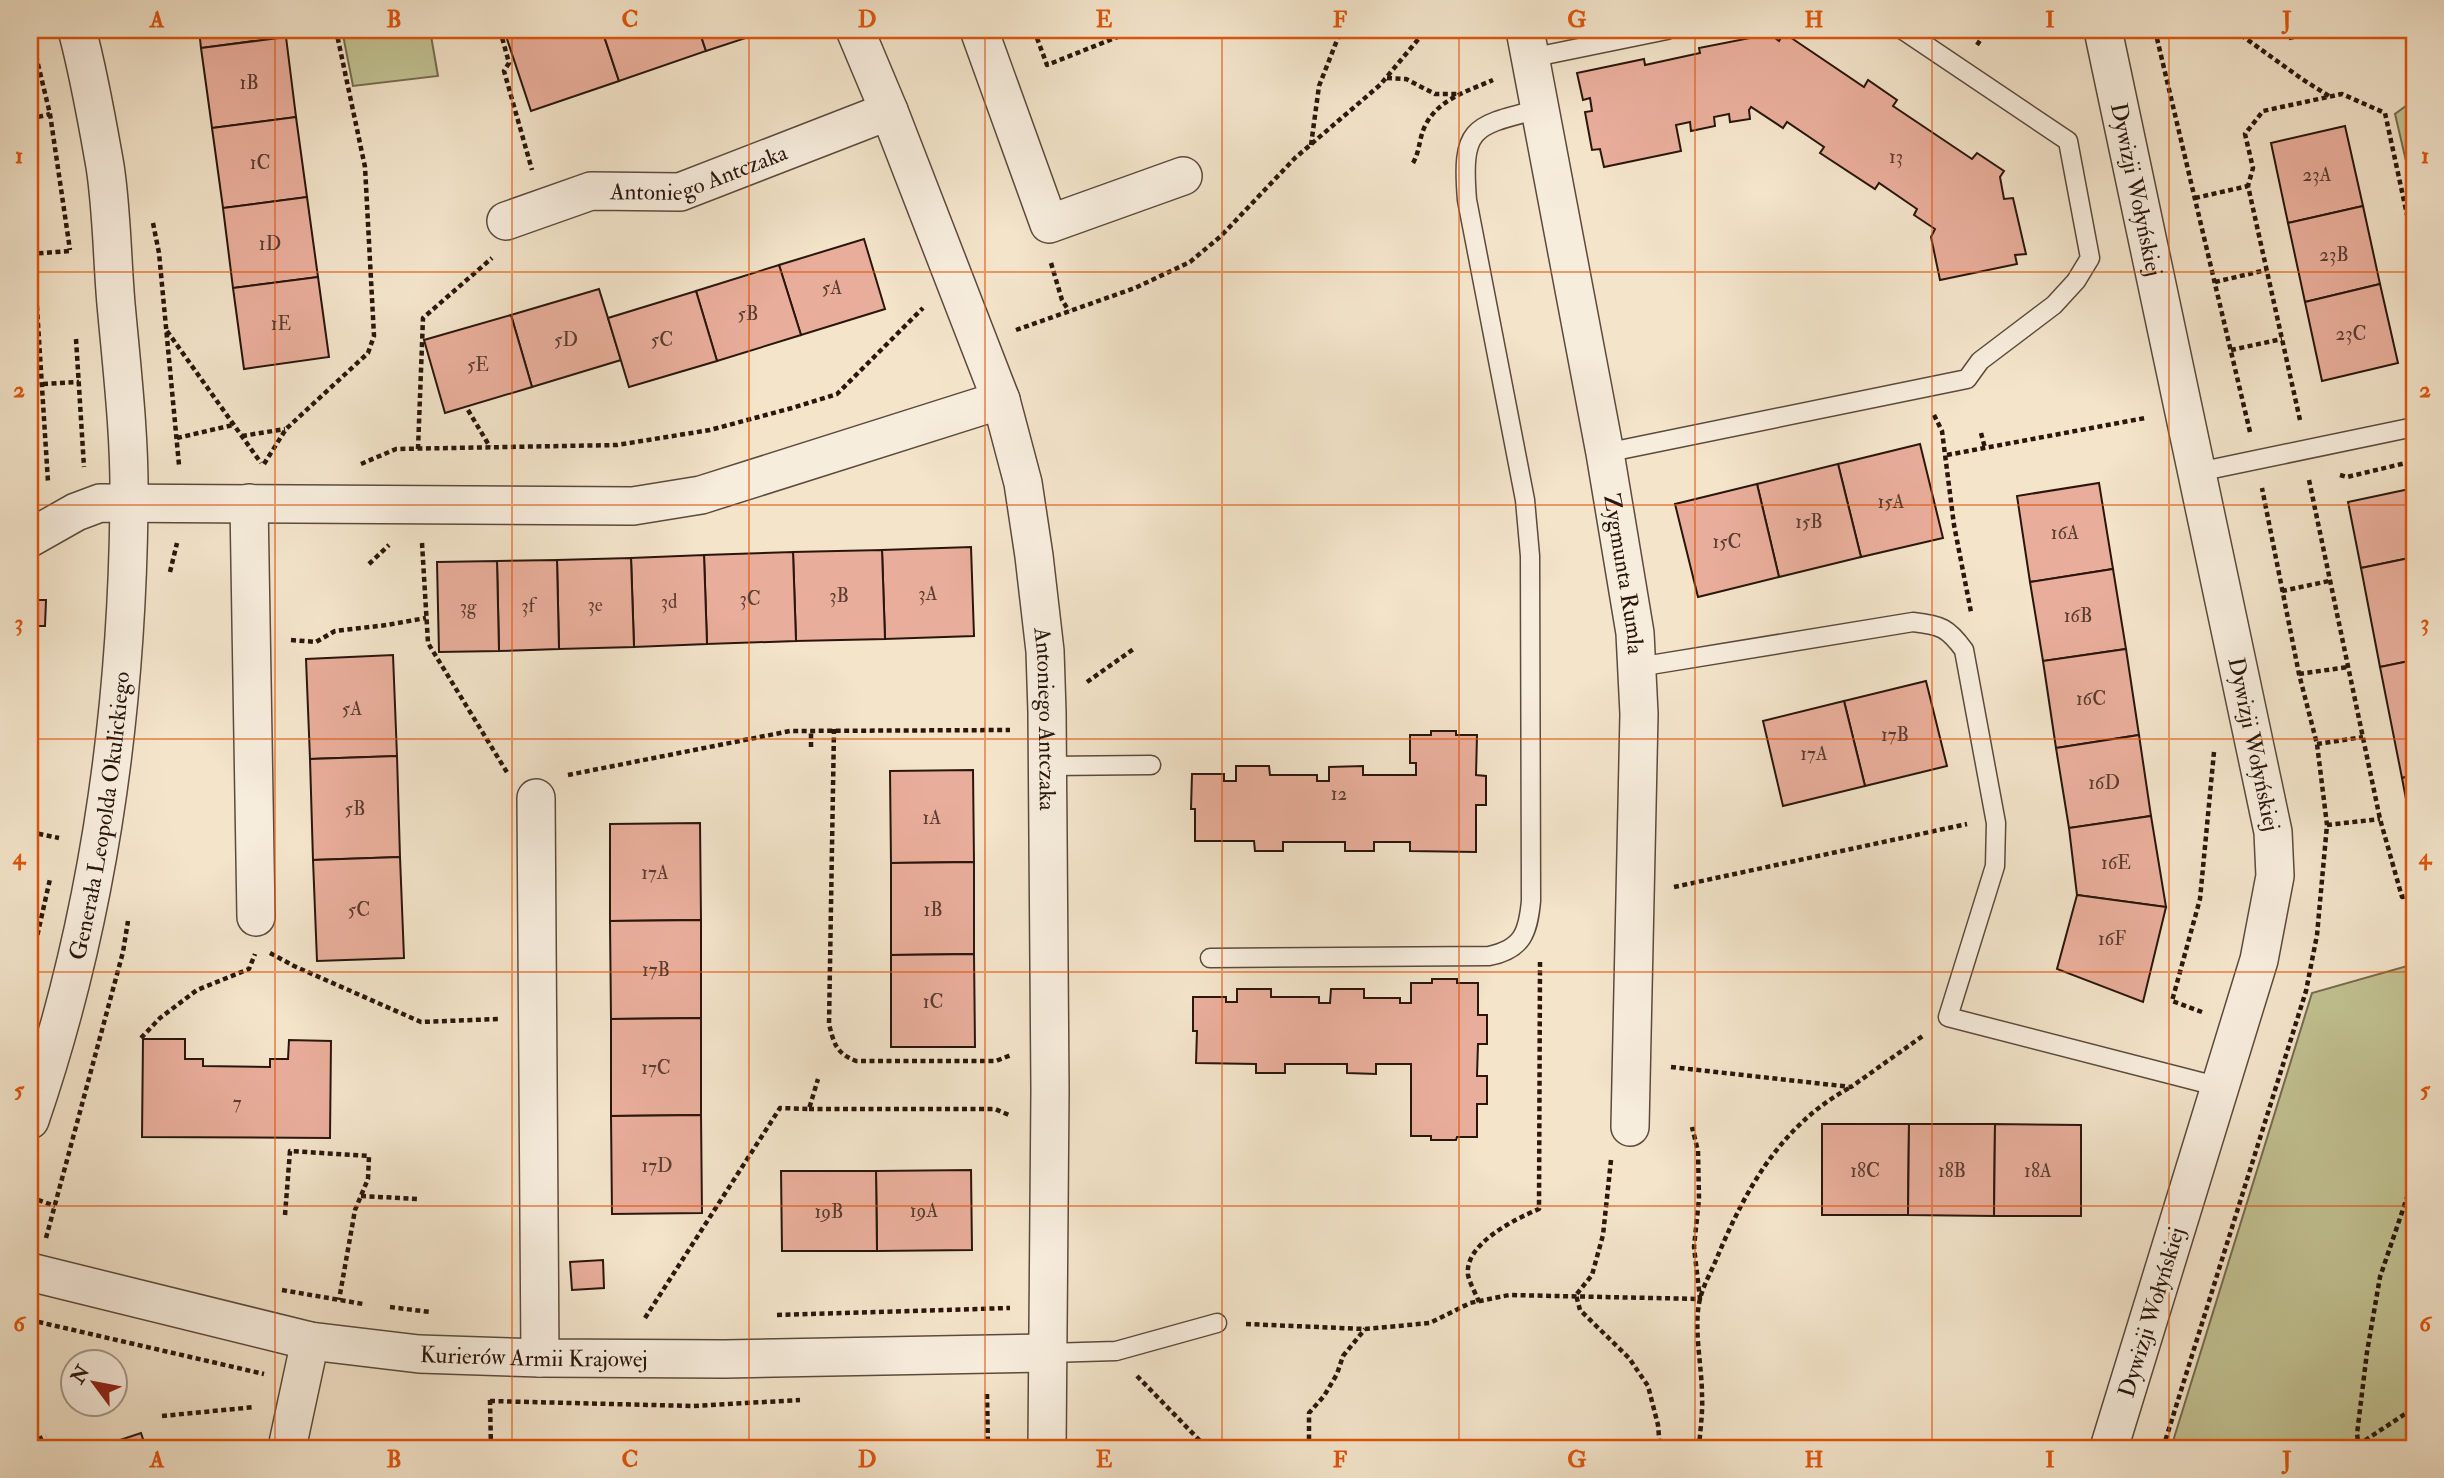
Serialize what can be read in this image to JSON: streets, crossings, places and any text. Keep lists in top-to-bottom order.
{
  "streets": {
    "street": [
      "Antoniego Antczaka",
      "Dywizji Wołyńskiej",
      "Zygmunta Rumla",
      "Generała Leopolda Okulickiego",
      "Kurierów Armii Krajowej"
    ]
  },
  "crossings": [
    ["Antoniego Antczaka", "Kurierów Armii Krajowej"]
  ],
  "house_numbers": [
    "1B",
    "13",
    "1C",
    "23A",
    "1D",
    "23B",
    "5A",
    "5B",
    "1E",
    "23C",
    "5D",
    "5C",
    "5E",
    "15A",
    "15B",
    "16A",
    "15C",
    "3A",
    "3B",
    "3C",
    "3d",
    "3e",
    "3f",
    "3g",
    "16B",
    "16C",
    "5A",
    "17B",
    "17A",
    "16D",
    "12",
    "5B",
    "1A",
    "16E",
    "17A",
    "5C",
    "1B",
    "16F",
    "17B",
    "1C",
    "17C",
    "7",
    "17D",
    "18C",
    "18B",
    "18A",
    "19A",
    "19B"
  ],
  "north": "top left",
  "grid": {
    "columns": [
      "A",
      "B",
      "C",
      "D",
      "E",
      "F",
      "G",
      "H",
      "I",
      "J"
    ],
    "rows": [
      "1",
      "2",
      "3",
      "4",
      "5",
      "6"
    ]
  }
}
